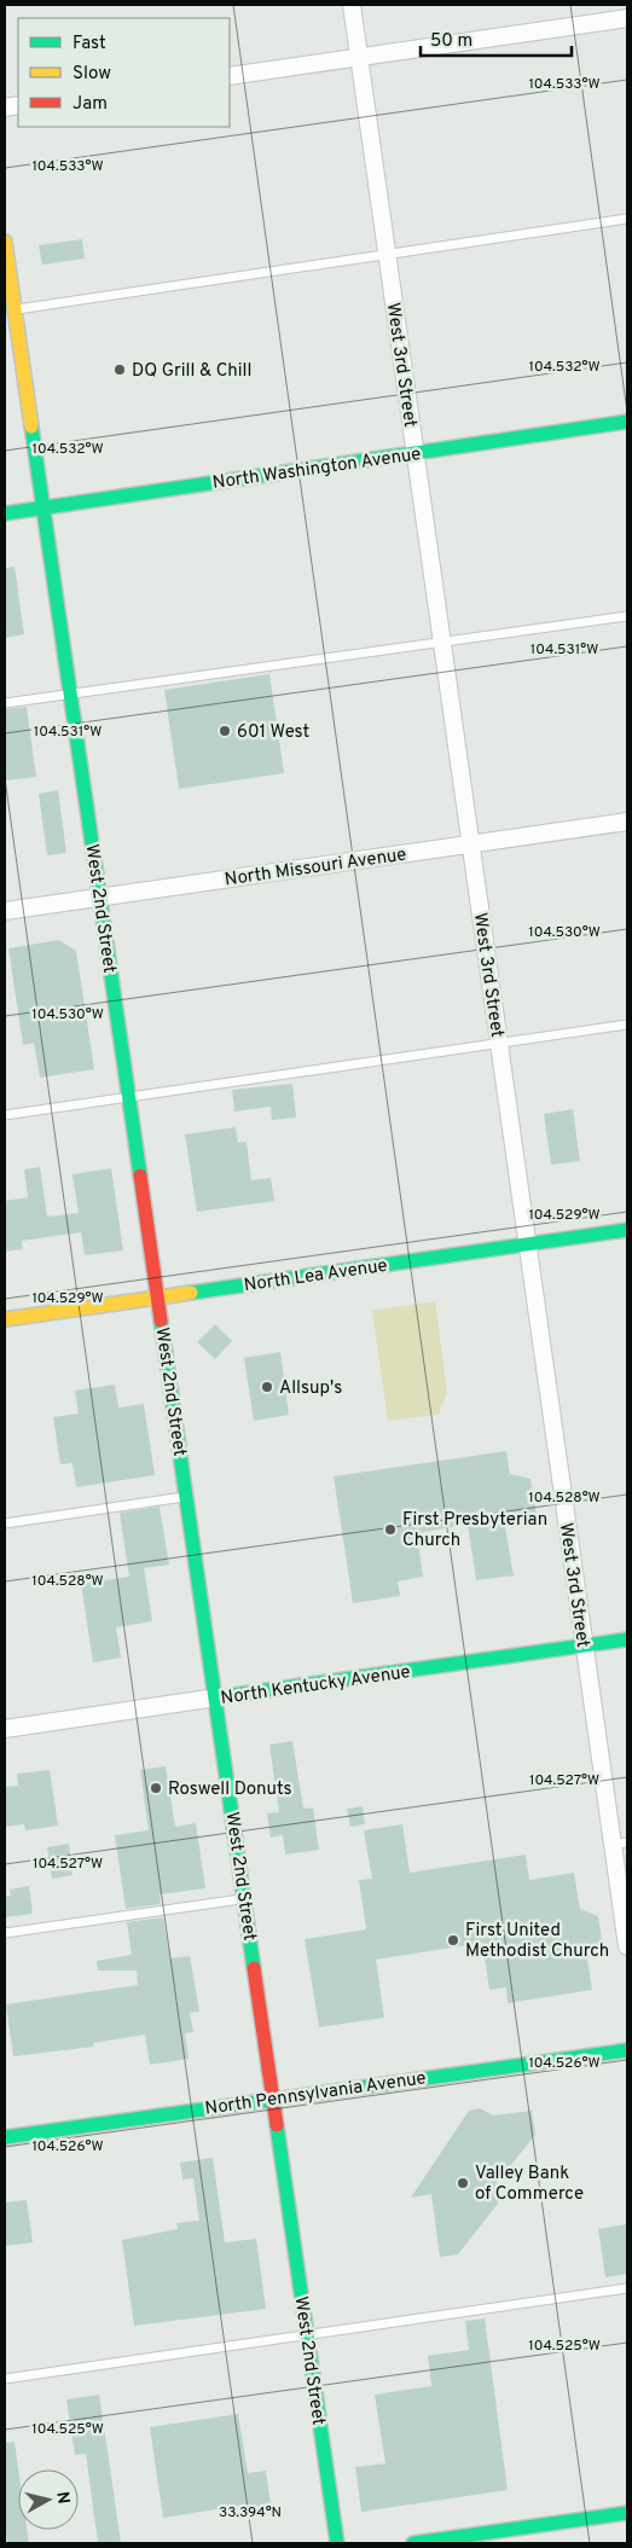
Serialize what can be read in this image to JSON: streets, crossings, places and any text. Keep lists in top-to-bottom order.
{
  "streets": {
    "street": [
      "West 3rd Street",
      "North Washington Avenue",
      "North Missouri Avenue",
      "West 2nd Street",
      "North Lea Avenue",
      "North Kentucky Avenue",
      "North Pennsylvania Avenue"
    ]
  },
  "crossings": [
    ["West 3rd Street", "North Washington Avenue"],
    ["West 3rd Street", "North Missouri Avenue"],
    ["West 3rd Street", "North Lea Avenue"],
    ["West 3rd Street", "North Kentucky Avenue"],
    ["North Washington Avenue", "West 2nd Street"],
    ["North Missouri Avenue", "West 2nd Street"],
    ["West 2nd Street", "North Lea Avenue"],
    ["West 2nd Street", "North Kentucky Avenue"],
    ["West 2nd Street", "North Pennsylvania Avenue"]
  ],
  "places": [
    "DQ Grill & Chill",
    "601 West",
    "Allsup's",
    "First Presbyterian Church",
    "Roswell Donuts",
    "First United Methodist Church",
    "Valley Bank of Commerce"
  ],
  "legend": ["Fast", "Slow", "Jam"],
  "scale_bar": "50 m",
  "north": "right",
  "coordinates": [
    "104.533°W",
    "104.532°W",
    "104.531°W",
    "104.530°W",
    "104.529°W",
    "104.528°W",
    "104.527°W",
    "104.526°W",
    "104.525°W",
    "33.394°N"
  ]
}
